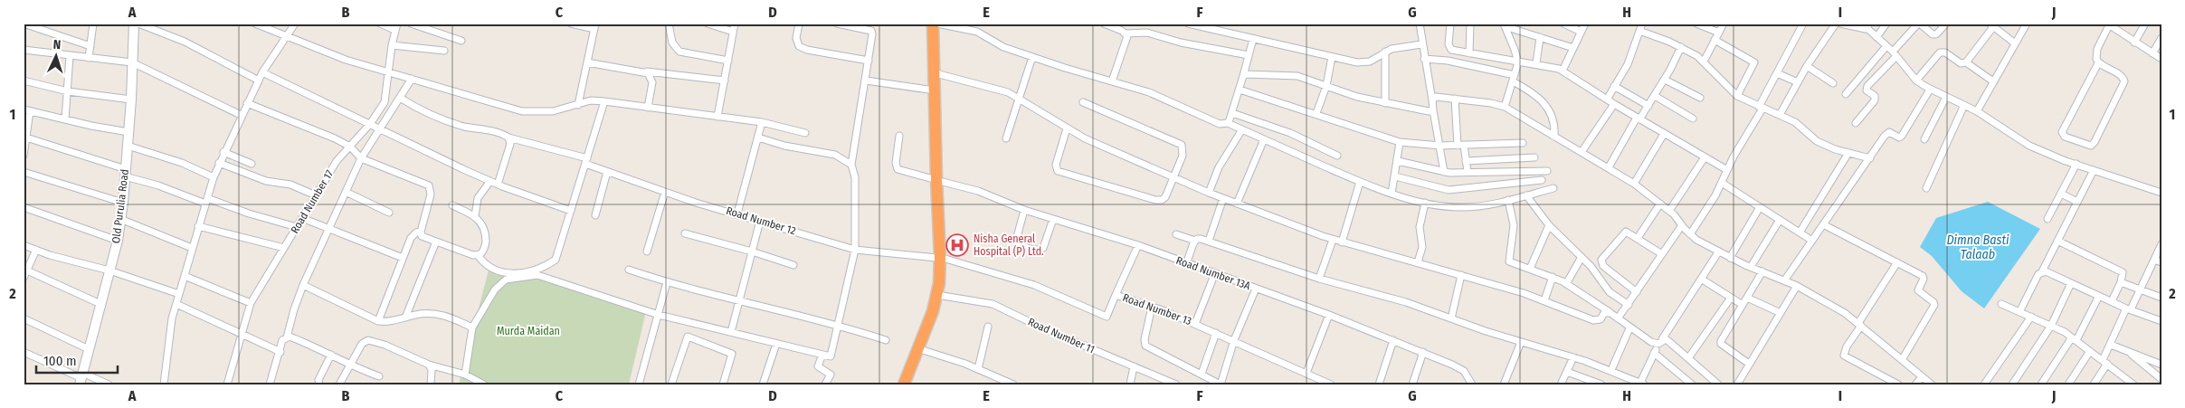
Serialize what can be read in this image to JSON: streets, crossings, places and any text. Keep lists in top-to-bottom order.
{
  "streets": {
    "main road": ["Old Purulia Road"],
    "street": [
      "Road Number 17",
      "Road Number 12",
      "Road Number 13A",
      "Road Number 13",
      "Road Number 11"
    ]
  },
  "crossings": [
    ["Road Number 12", "Road Number 13"]
  ],
  "water": ["Dimna Basti Talaab"],
  "parks": ["Murda Maidan"],
  "places": {
    "hospital": ["Nisha General Hospital (P) Ltd."]
  },
  "scale_bar": "100 m",
  "north": "top",
  "grid": {
    "columns": [
      "A",
      "B",
      "C",
      "D",
      "E",
      "F",
      "G",
      "H",
      "I",
      "J"
    ],
    "rows": ["1", "2"]
  }
}
